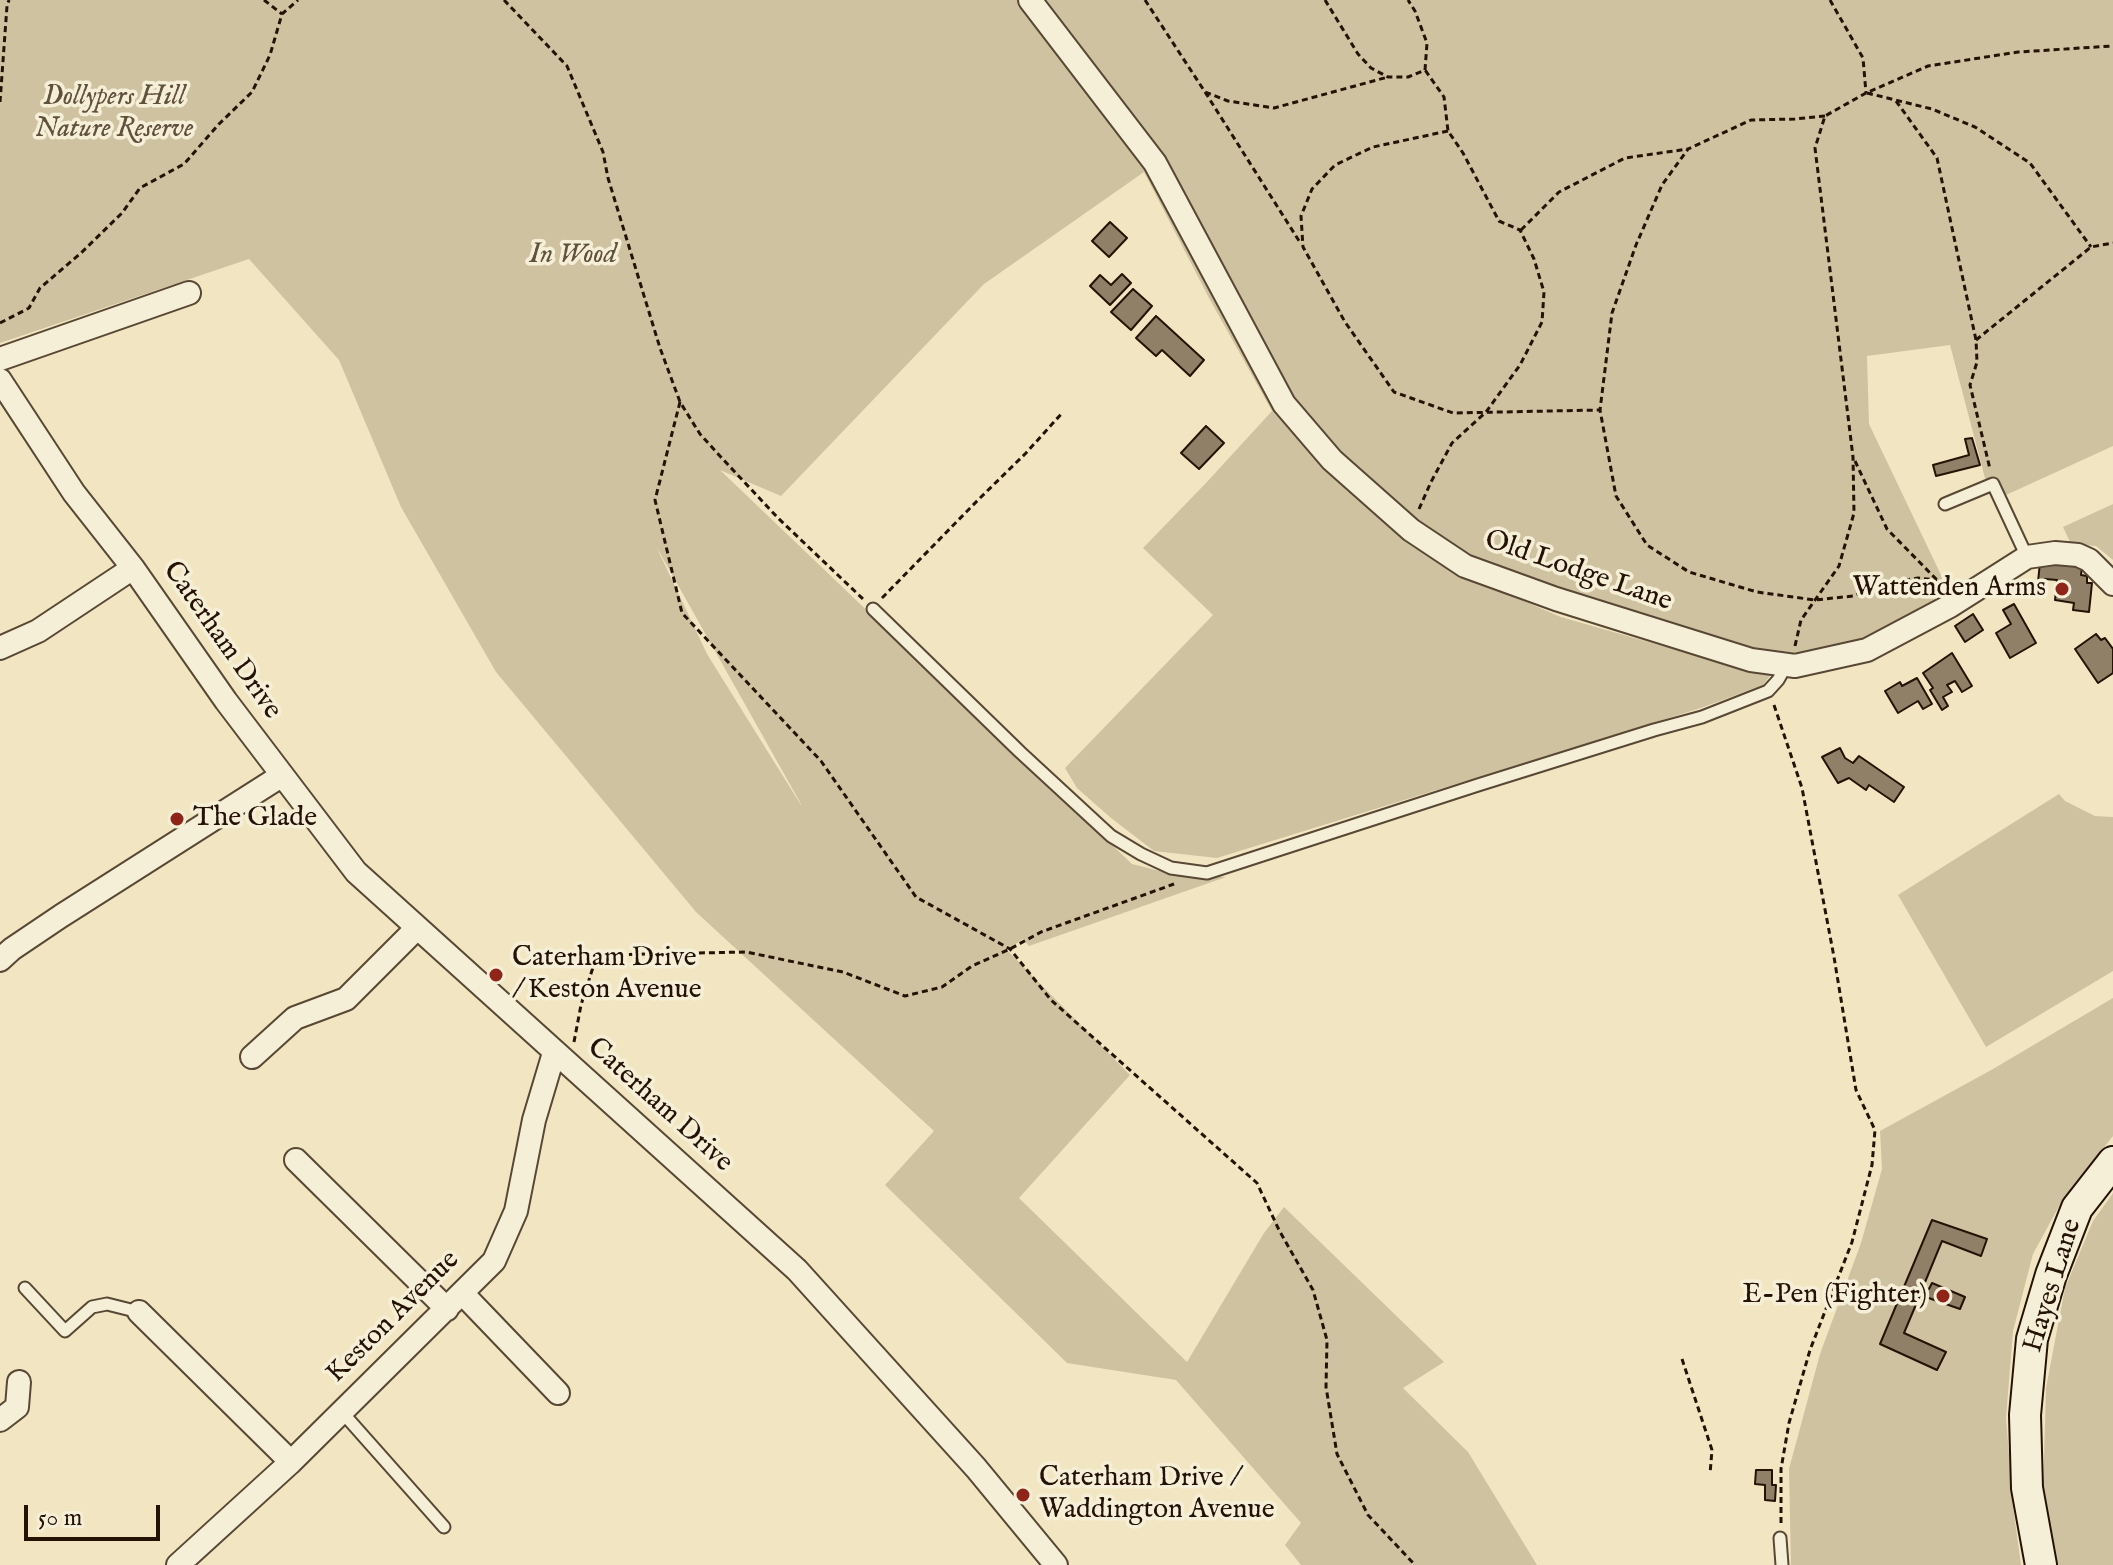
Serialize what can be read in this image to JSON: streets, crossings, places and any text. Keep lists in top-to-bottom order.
{
  "streets": {
    "street": [
      "Old Lodge Lane",
      "Caterham Drive",
      "Hayes Lane",
      "Keston Avenue"
    ]
  },
  "crossings": [
    ["Caterham Drive", "Keston Avenue"]
  ],
  "parks": ["Dollypers Hill Nature Reserve", "In Wood"],
  "places": [
    "Wattenden Arms",
    "The Glade",
    "Caterham Drive / Keston Avenue",
    "E-Pen (Fighter)",
    "Caterham Drive / Waddington Avenue"
  ],
  "scale_bar": "50 m"
}
